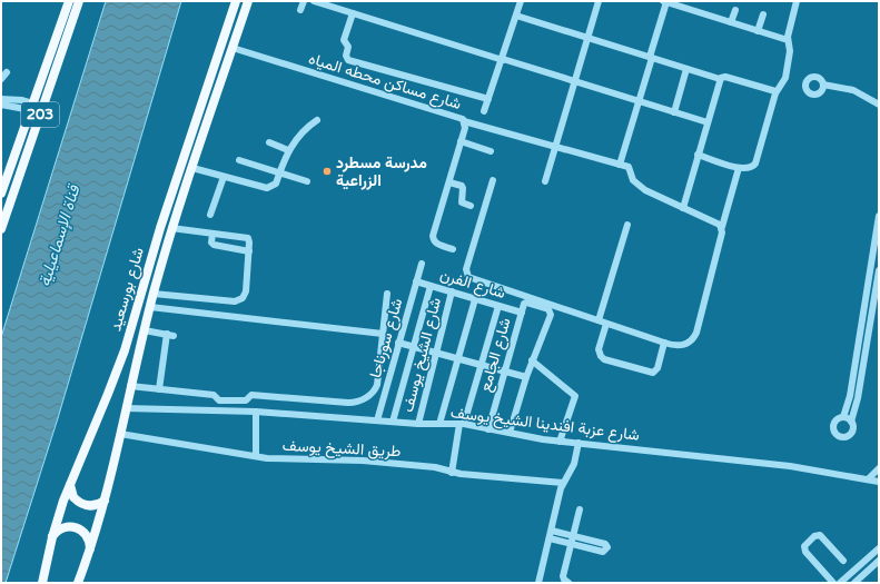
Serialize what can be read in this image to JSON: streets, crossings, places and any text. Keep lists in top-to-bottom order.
{
  "streets": {
    "main road": ["203", "شارع بورسعيد"],
    "street": [
      "شارع مساكن محطه المياه",
      "شارع الفرن",
      "شارع سورناجا",
      "شارع الشيخ يوسف",
      "شارع الجامع",
      "شارع عزبة افندينا الشيخ يوسف",
      "طريق الشيخ يوسف"
    ]
  },
  "crossings": [
    ["شارع مساكن محطه المياه", "شارع بورسعيد"],
    ["شارع الفرن", "شارع سورناجا"],
    ["شارع الفرن", "شارع الشيخ يوسف"],
    ["شارع الفرن", "شارع الجامع"],
    ["شارع بورسعيد", "شارع عزبة افندينا الشيخ يوسف"],
    ["شارع بورسعيد", "طريق الشيخ يوسف"],
    ["شارع سورناجا", "شارع عزبة افندينا الشيخ يوسف"],
    ["شارع الشيخ يوسف", "شارع عزبة افندينا الشيخ يوسف"],
    ["شارع الجامع", "شارع عزبة افندينا الشيخ يوسف"]
  ],
  "water": ["قناة الإسماعيلية"],
  "places": ["مدرسة مسطرد الزراعية"]
}
